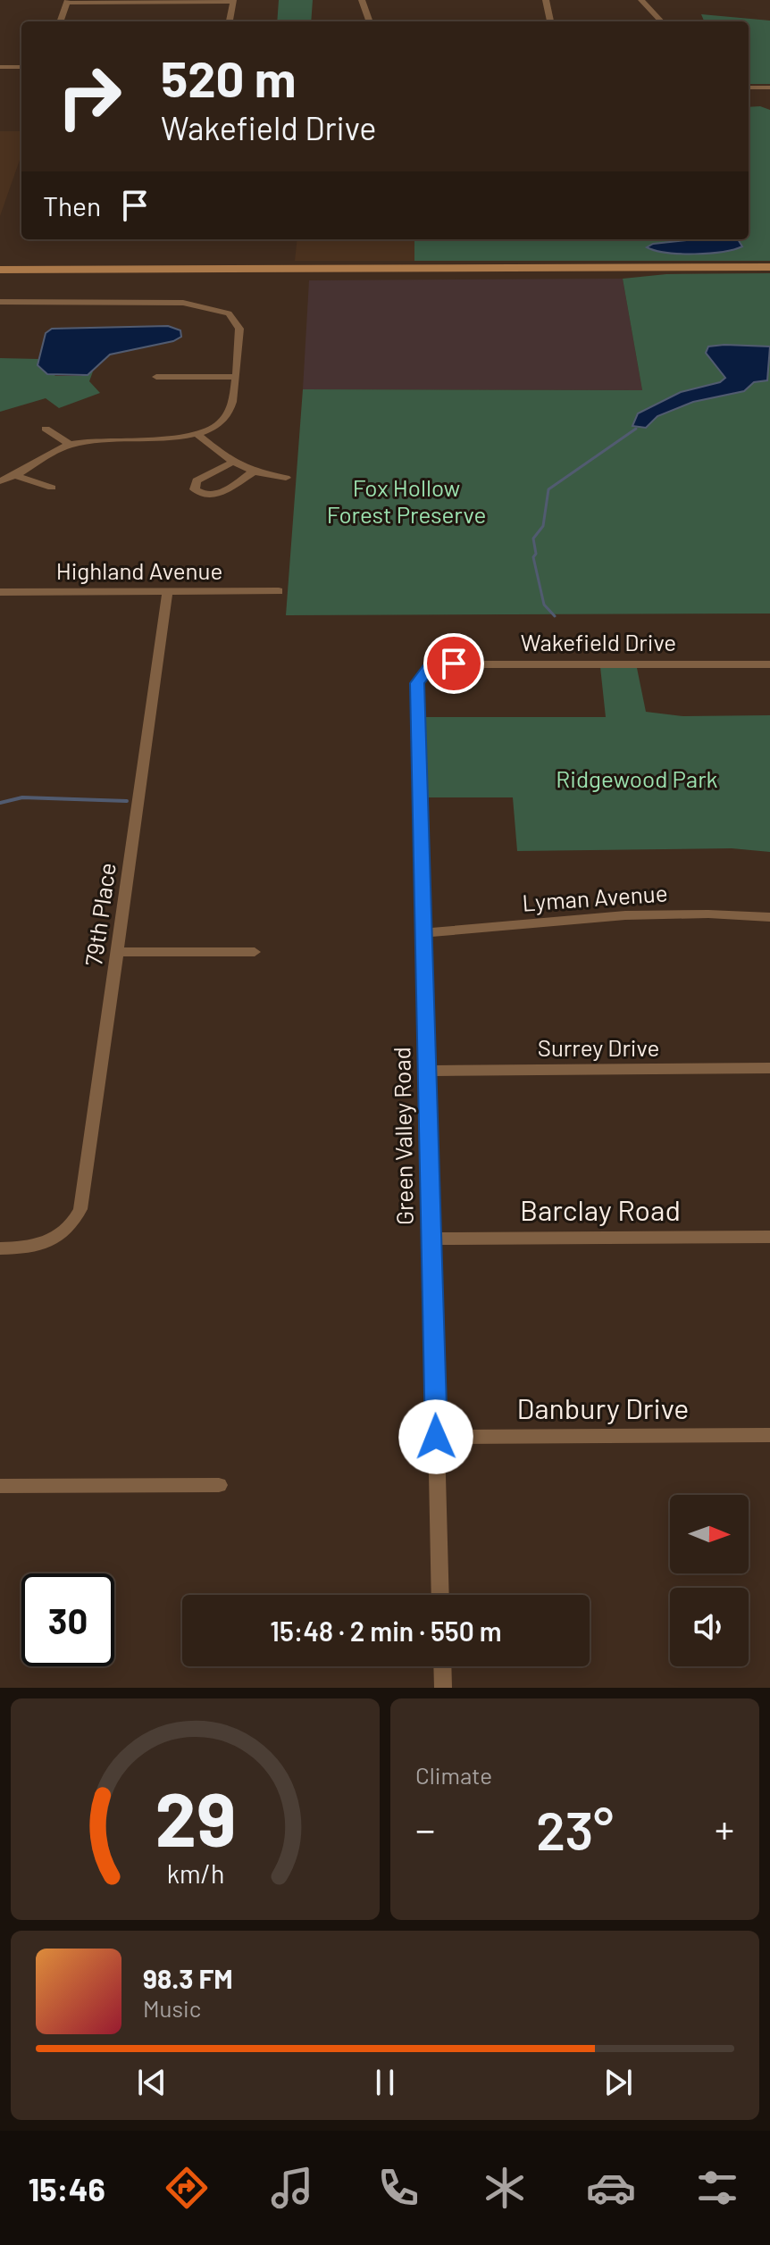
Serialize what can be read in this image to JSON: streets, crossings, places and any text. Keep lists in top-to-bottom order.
{
  "streets": {
    "street": [
      "Highland Avenue",
      "Wakefield Drive",
      "Lyman Avenue",
      "79th Place",
      "Surrey Drive",
      "Green Valley Road",
      "Barclay Road",
      "Danbury Drive"
    ]
  },
  "crossings": [
    ["Highland Avenue", "79th Place"],
    ["Wakefield Drive", "Green Valley Road"],
    ["Lyman Avenue", "Green Valley Road"],
    ["Surrey Drive", "Green Valley Road"],
    ["Green Valley Road", "Barclay Road"],
    ["Green Valley Road", "Danbury Drive"]
  ],
  "parks": ["Fox Hollow Forest Preserve", "Ridgewood Park"],
  "north": "right",
  "page": {
    "turn": ["520 m", "Wakefield Drive"],
    "then": "Then",
    "limit": "30",
    "trip": "15:48 · 2 min · 550 m",
    "tile": "Climate",
    "heat": ["−", "23°", "+"],
    "song": ["98.3 FM", "Music"],
    "tabs": "15:46",
    "gauge": ["29", "km/h"]
  }
}
